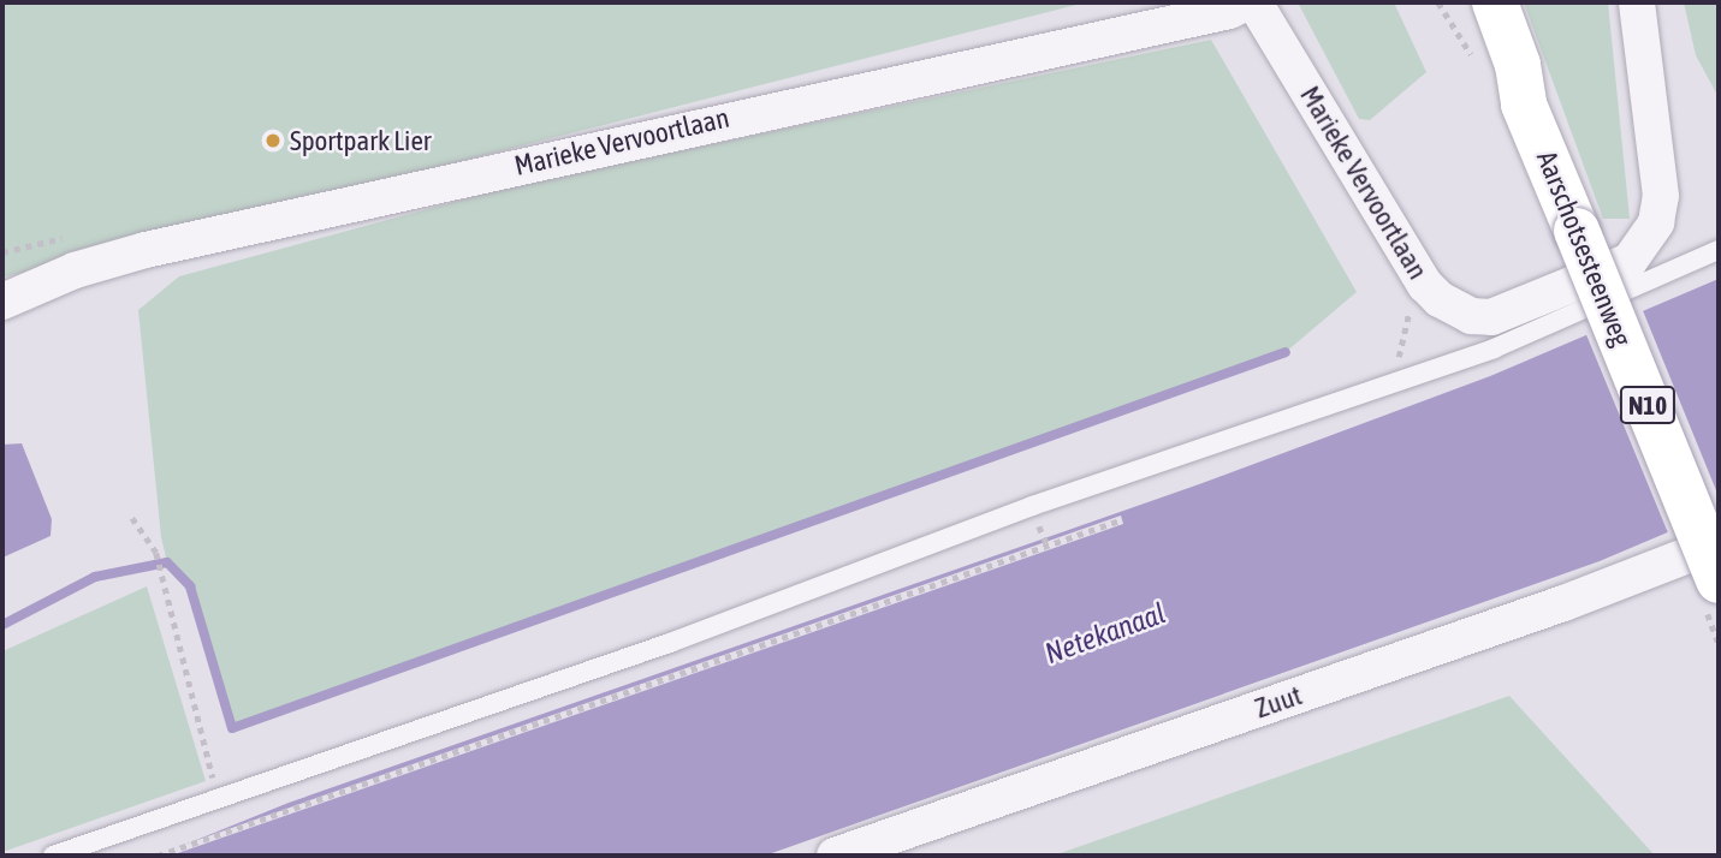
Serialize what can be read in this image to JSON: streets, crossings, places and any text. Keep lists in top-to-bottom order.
{
  "streets": {
    "main road": ["Aarschotsesteenweg", "N10"],
    "street": ["Marieke Vervoortlaan", "Zuut"]
  },
  "water": ["Netekanaal"],
  "places": ["Sportpark Lier"]
}
